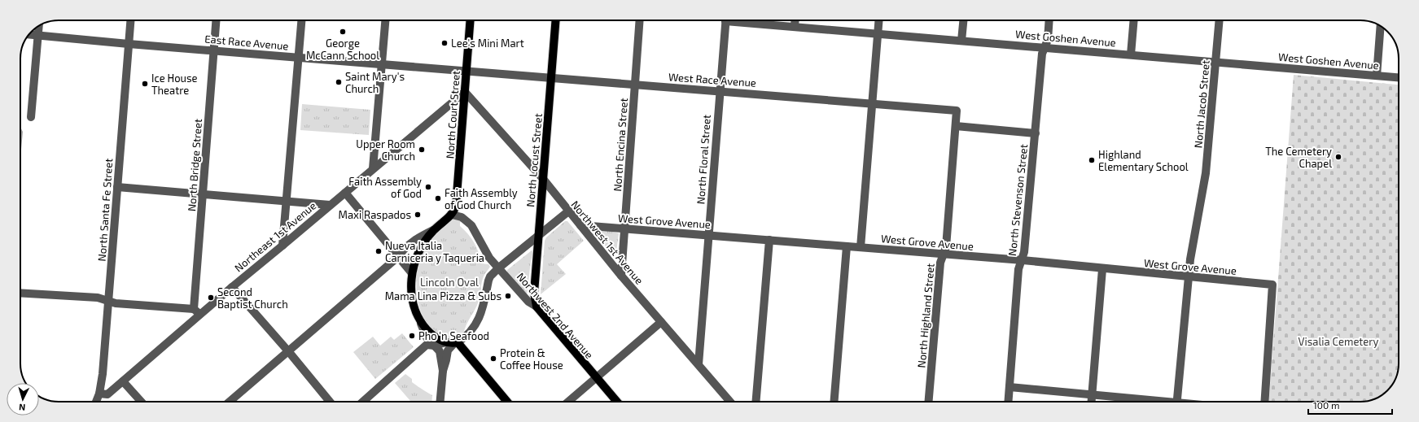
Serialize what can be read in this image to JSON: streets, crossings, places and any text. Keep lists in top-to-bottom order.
{
  "streets": {
    "main road": ["North Court Street", "North Locust Street", "Northwest 2nd Avenue"],
    "street": [
      "West Goshen Avenue",
      "East Race Avenue",
      "West Race Avenue",
      "North Jacob Street",
      "North Encina Street",
      "North Floral Street",
      "North Bridge Street",
      "North Stevenson Street",
      "North Santa Fe Street",
      "West Grove Avenue",
      "Northeast 1st Avenue",
      "Northwest 1st Avenue",
      "North Highland Street"
    ]
  },
  "crossings": [
    ["West Goshen Avenue", "North Jacob Street"],
    ["West Goshen Avenue", "North Stevenson Street"],
    ["East Race Avenue", "West Race Avenue"],
    ["East Race Avenue", "North Court Street"],
    ["East Race Avenue", "North Bridge Street"],
    ["East Race Avenue", "North Santa Fe Street"],
    ["West Race Avenue", "North Court Street"],
    ["West Race Avenue", "North Encina Street"],
    ["West Race Avenue", "North Floral Street"],
    ["West Race Avenue", "North Locust Street"],
    ["West Race Avenue", "North Highland Street"],
    ["North Jacob Street", "West Grove Avenue"],
    ["North Court Street", "Northeast 1st Avenue"],
    ["North Court Street", "Northwest 1st Avenue"],
    ["North Court Street", "Northwest 2nd Avenue"],
    ["North Encina Street", "West Grove Avenue"],
    ["North Encina Street", "Northwest 1st Avenue"],
    ["North Floral Street", "West Grove Avenue"],
    ["North Floral Street", "Northwest 1st Avenue"],
    ["North Locust Street", "Northwest 1st Avenue"],
    ["North Locust Street", "Northwest 2nd Avenue"],
    ["North Bridge Street", "Northeast 1st Avenue"],
    ["North Stevenson Street", "West Grove Avenue"],
    ["North Santa Fe Street", "Northeast 1st Avenue"],
    ["West Grove Avenue", "Northwest 1st Avenue"],
    ["West Grove Avenue", "North Highland Street"],
    ["Northeast 1st Avenue", "Northwest 1st Avenue"]
  ],
  "parks": ["Lincoln Oval", "Visalia Cemetery"],
  "places": [
    "George McCann School",
    "Lee's Mini Mart",
    "Saint Mary's Church",
    "Ice House Theatre",
    "Upper Room Church",
    "The Cemetery Chapel",
    "Highland Elementary School",
    "Faith Assembly of God",
    "Faith Assembly of God Church",
    "Maxi Raspados",
    "Nueva Italia Carniceria y Taqueria",
    "Mama Lina Pizza & Subs",
    "Second Baptist Church",
    "Pho 'n Seafood",
    "Protein & Coffee House"
  ],
  "scale_bar": "100 m",
  "north": "bottom"
}
